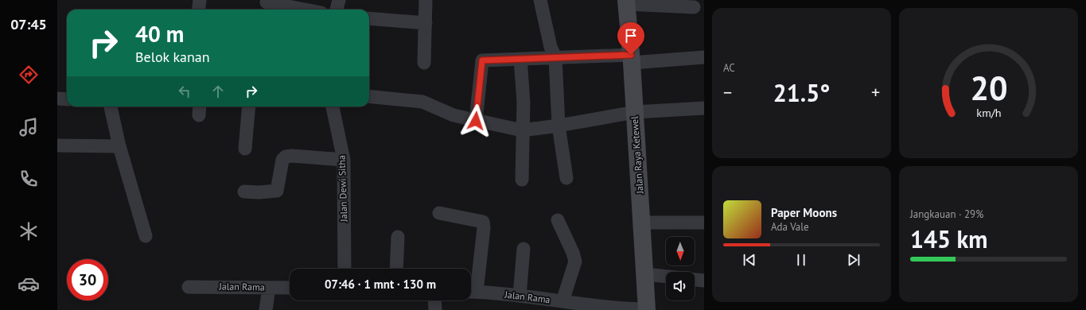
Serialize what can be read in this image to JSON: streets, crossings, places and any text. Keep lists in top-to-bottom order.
{
  "streets": {
    "main road": ["Jalan Raya Ketewel"],
    "street": ["Jalan Dewi Sitha", "Jalan Rama"]
  },
  "crossings": [
    ["Jalan Raya Ketewel", "Jalan Rama"]
  ],
  "north": "bottom",
  "page": {
    "tabs": "07:45",
    "tile": [
      "AC",
      ["Jangkauan · 29%", "145 km"]
    ],
    "turn": ["40 m", "Belok kanan"],
    "heat": ["−", "21.5°", "+"],
    "song": ["Paper Moons", "Ada Vale"],
    "limit": "30",
    "trip": "07:46 · 1 mnt · 130 m",
    "gauge": ["20", "km/h"]
  }
}
